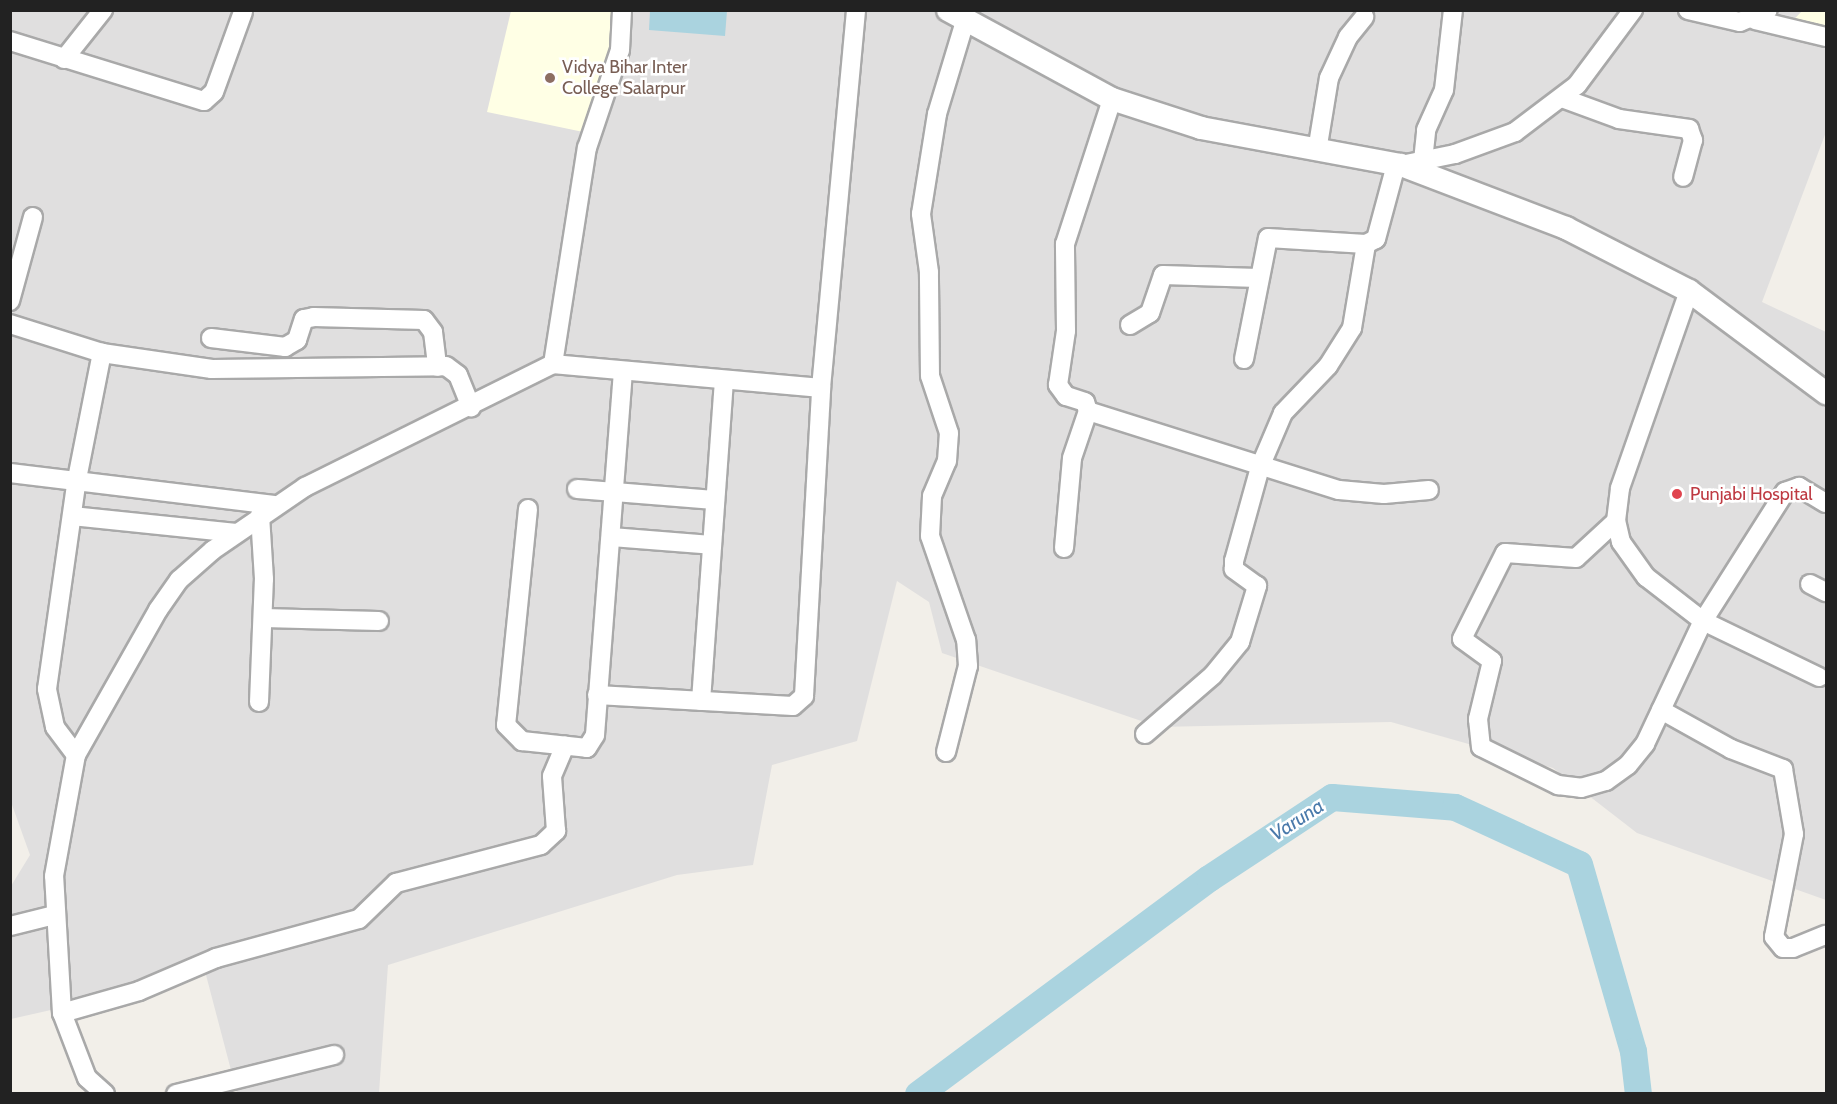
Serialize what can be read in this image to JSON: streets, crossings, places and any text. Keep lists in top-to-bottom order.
{
  "water": ["Varuna"],
  "places": ["Vidya Bihar Inter College Salarpur", "Punjabi Hospital"]
}
